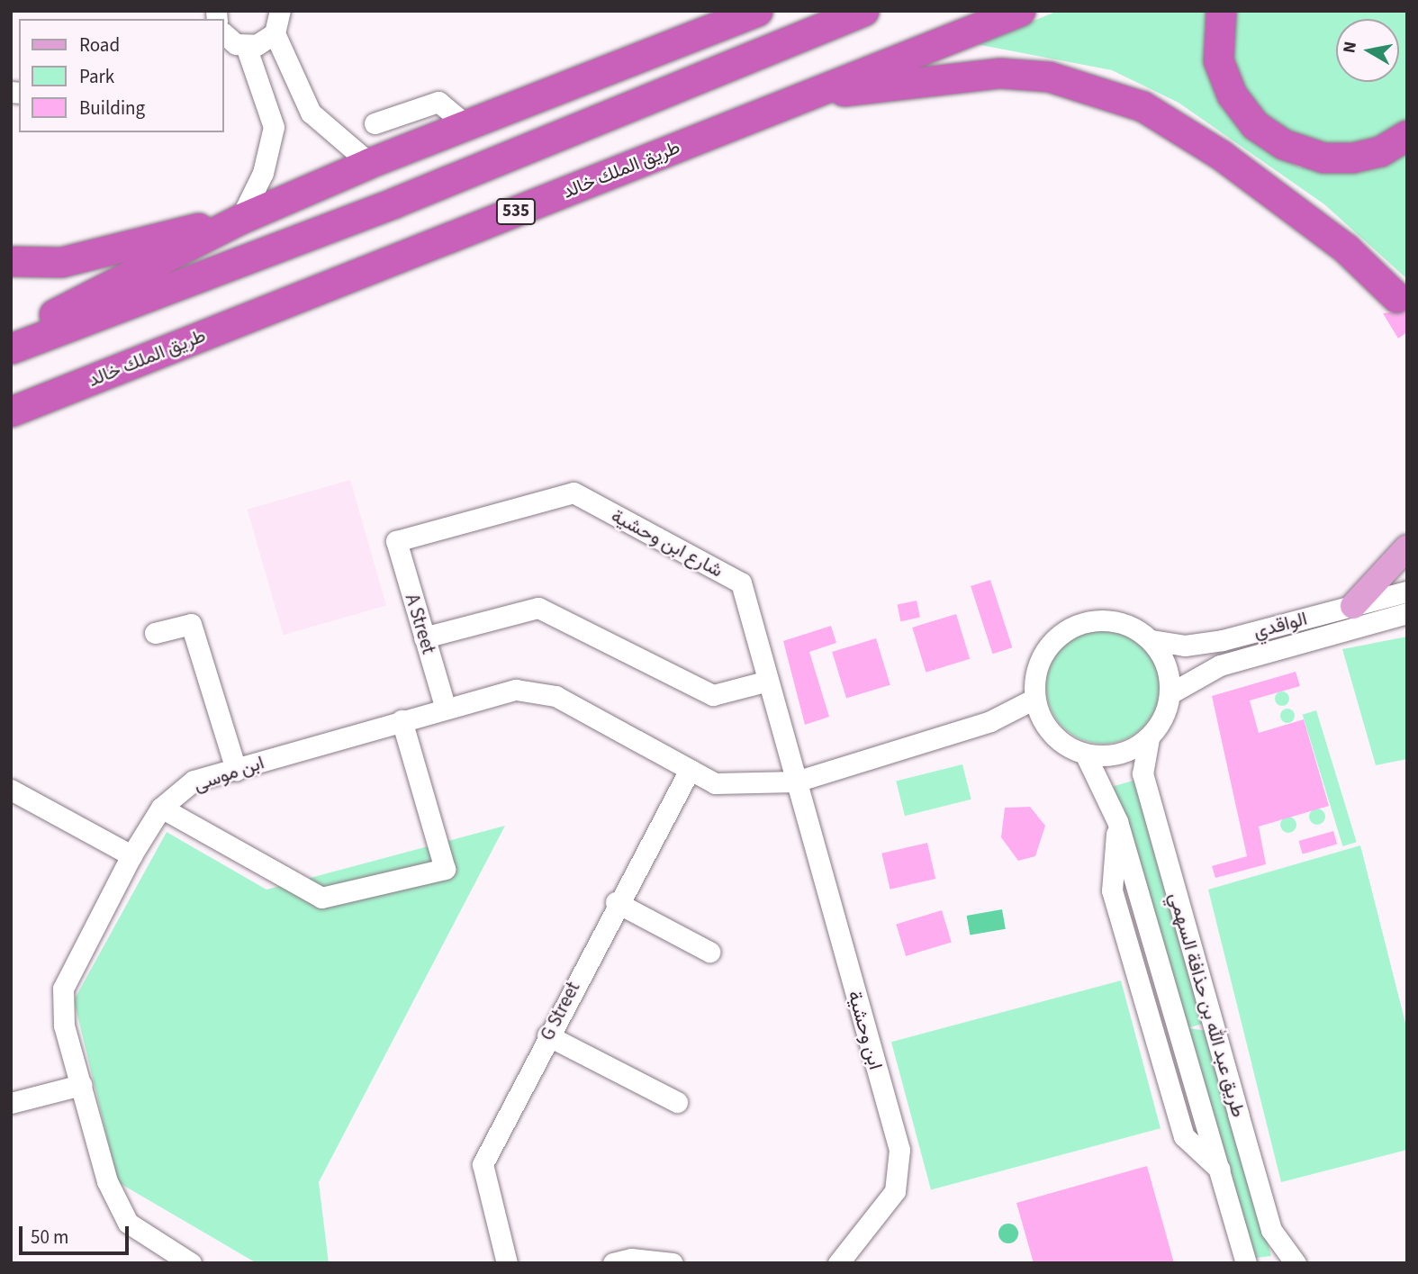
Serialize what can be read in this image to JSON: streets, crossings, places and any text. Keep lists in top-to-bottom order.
{
  "streets": {
    "highway": ["طريق الملك خالد", "535"],
    "street": [
      "شارع ابن وحشية",
      "A Street",
      "الواقدي",
      "ابن موسى",
      "طريق عبد الله بن حذافة السهمي",
      "G Street",
      "ابن وحشية"
    ]
  },
  "crossings": [
    ["شارع ابن وحشية", "A Street"],
    ["شارع ابن وحشية", "ابن موسى"],
    ["شارع ابن وحشية", "ابن وحشية"],
    ["A Street", "ابن موسى"],
    ["الواقدي", "طريق عبد الله بن حذافة السهمي"],
    ["ابن موسى", "G Street"],
    ["ابن موسى", "ابن وحشية"]
  ],
  "legend": ["Road", "Park", "Building"],
  "scale_bar": "50 m",
  "north": "left"
}
